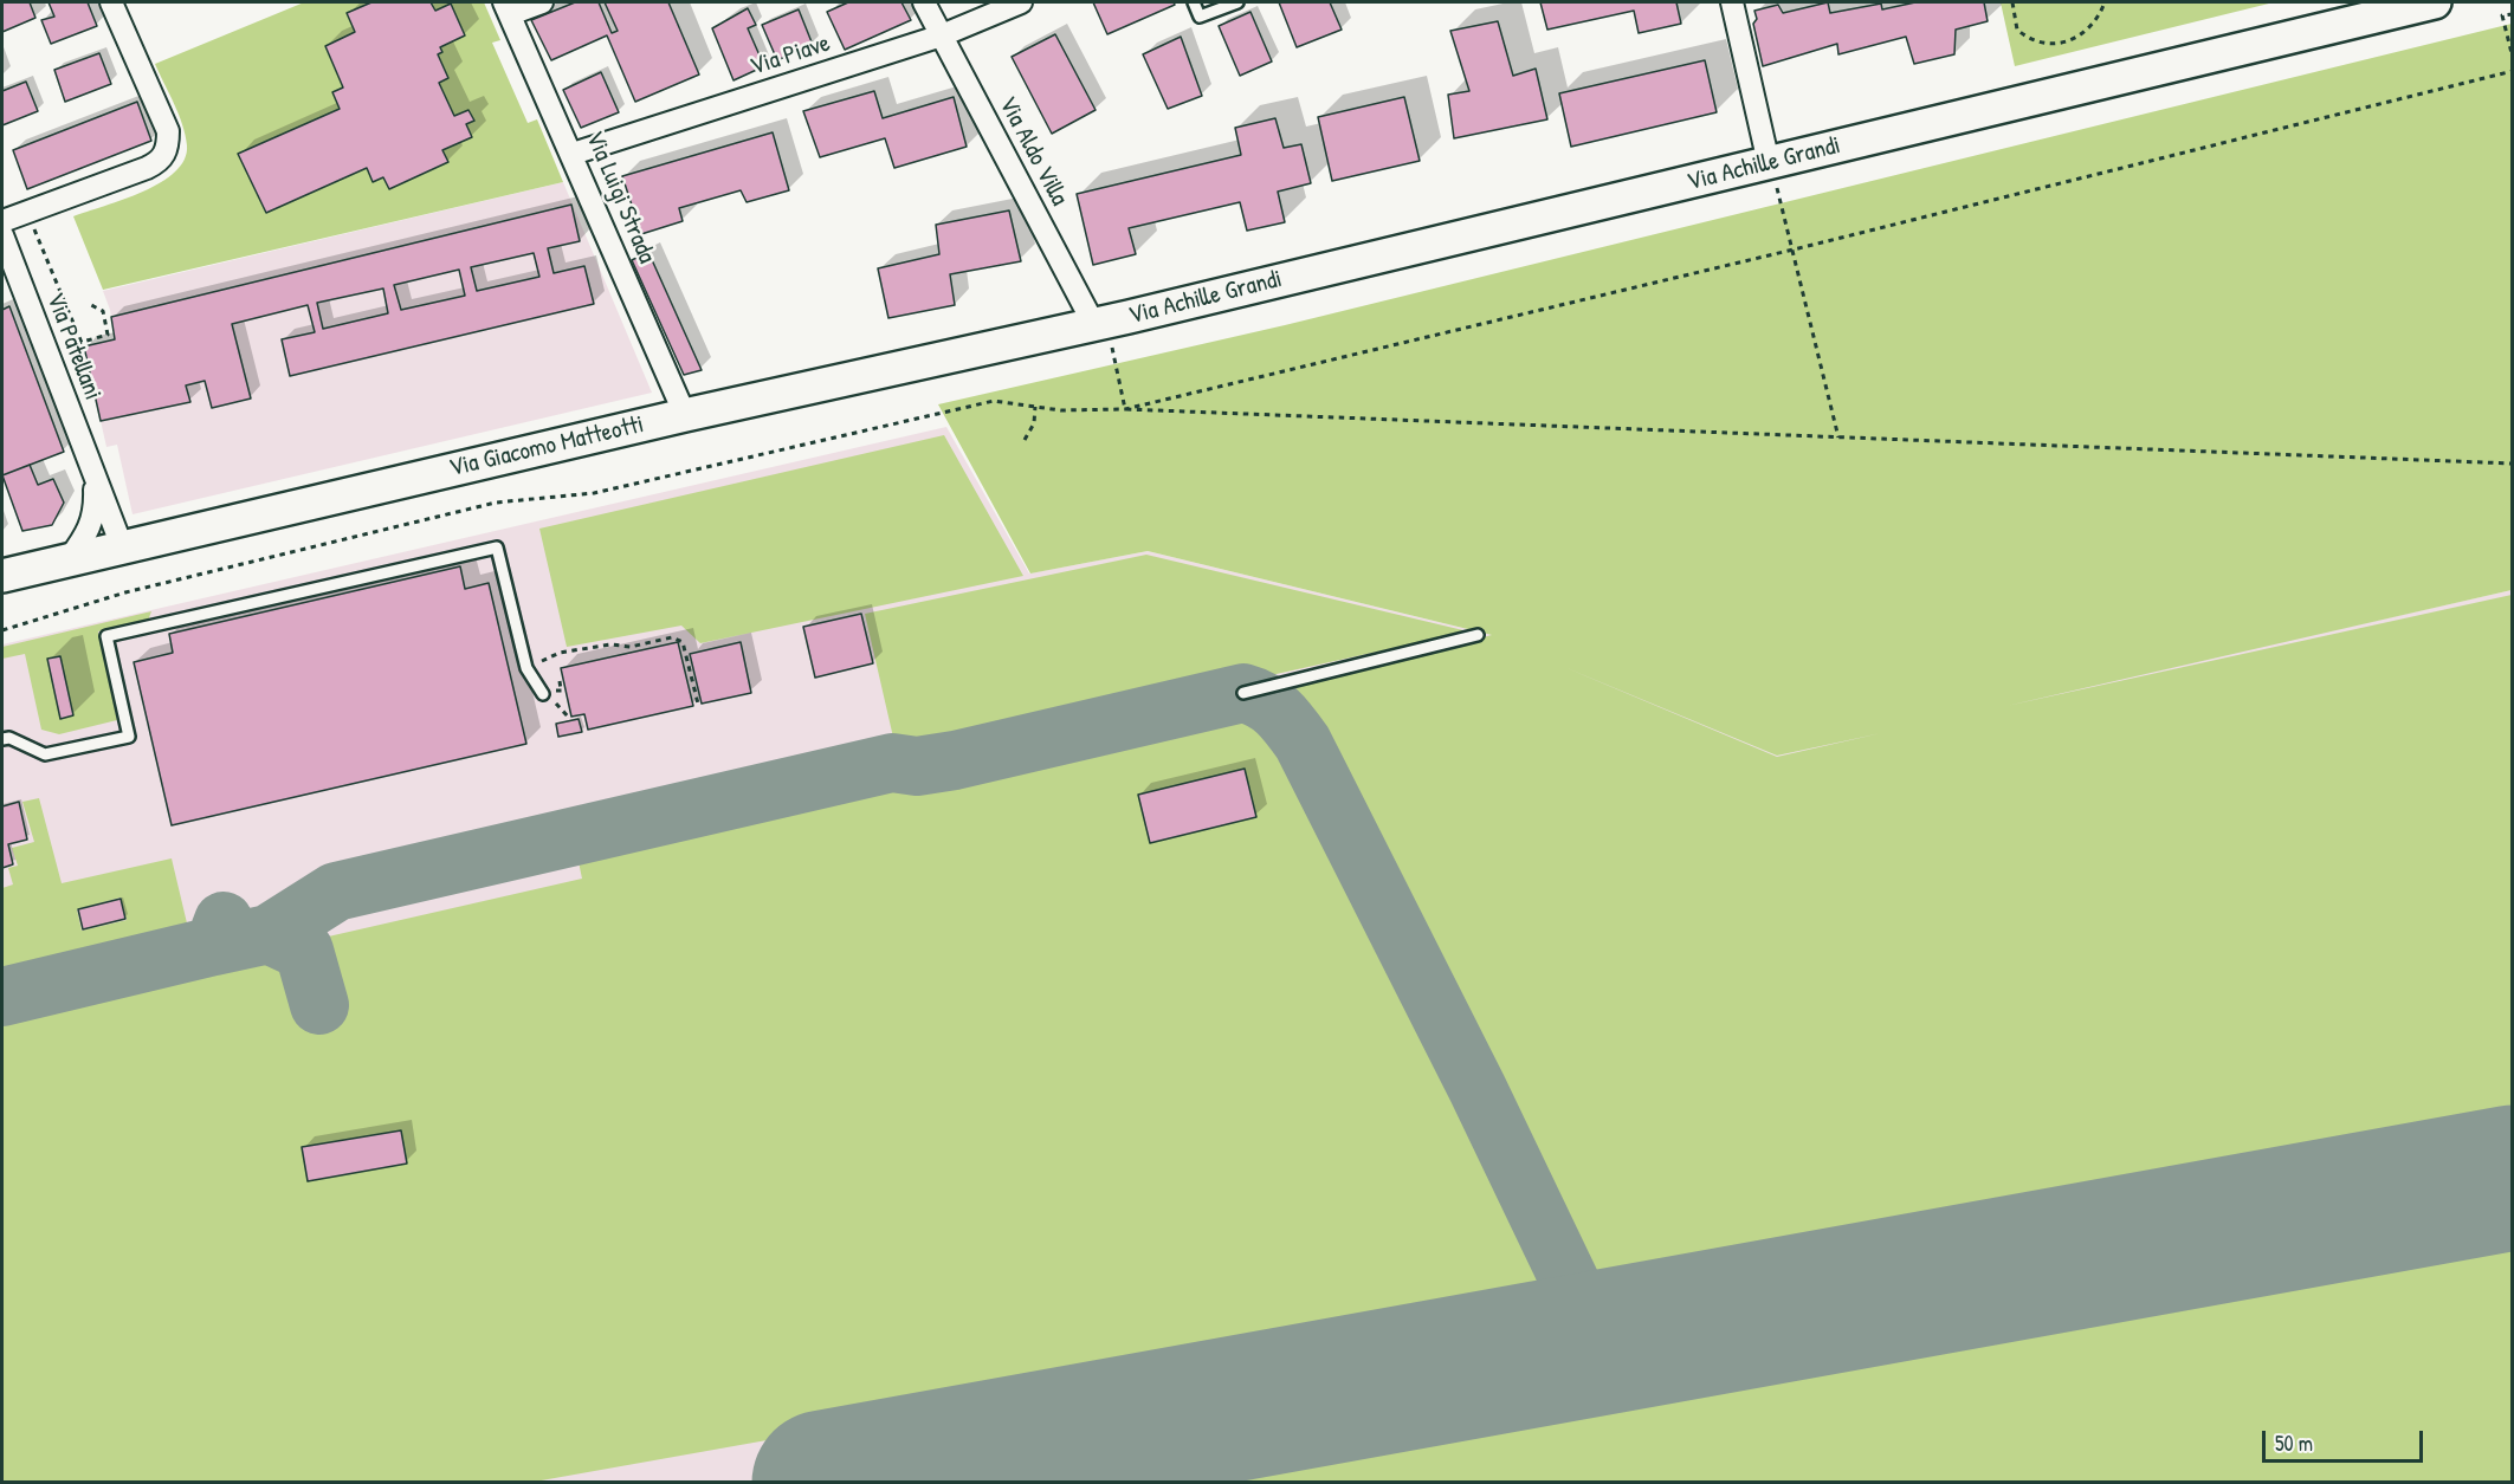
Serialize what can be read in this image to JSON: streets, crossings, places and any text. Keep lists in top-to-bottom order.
{
  "streets": {
    "street": [
      "Via Piave",
      "Via Aldo Villa",
      "Via Achille Grandi",
      "Via Luigi Strada",
      "Via Patellani",
      "Via Giacomo Matteotti"
    ]
  },
  "crossings": [
    ["Via Piave", "Via Aldo Villa"],
    ["Via Piave", "Via Luigi Strada"],
    ["Via Aldo Villa", "Via Achille Grandi"],
    ["Via Aldo Villa", "Via Giacomo Matteotti"],
    ["Via Achille Grandi", "Via Giacomo Matteotti"],
    ["Via Luigi Strada", "Via Giacomo Matteotti"],
    ["Via Patellani", "Via Giacomo Matteotti"]
  ],
  "scale_bar": "50 m"
}
